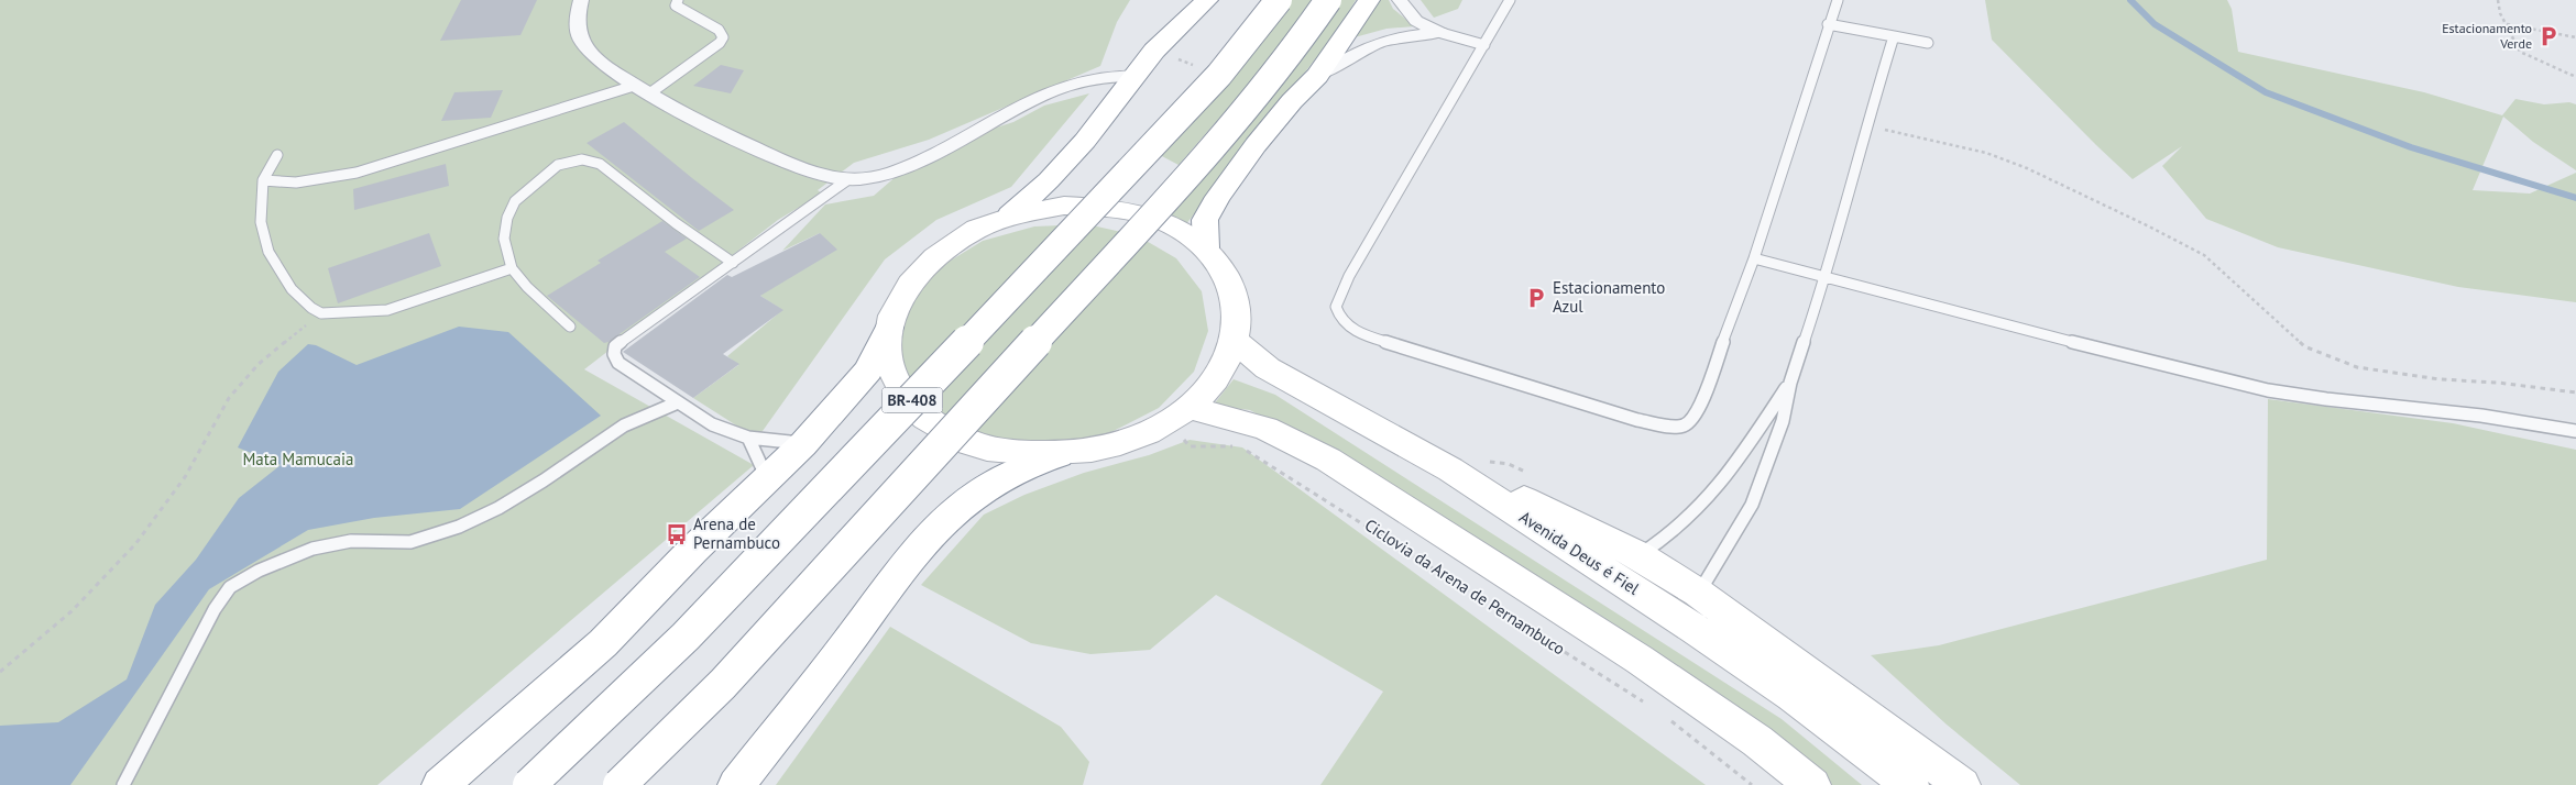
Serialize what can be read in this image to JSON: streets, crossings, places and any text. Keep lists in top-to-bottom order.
{
  "streets": {
    "main road": ["BR-408", "Avenida Deus é Fiel"],
    "path": ["Ciclovia da Arena de Pernambuco"]
  },
  "parks": ["Mata Mamucaia"],
  "places": {
    "parking": ["Estacionamento Verde", "Estacionamento Azul"],
    "bus stop": ["Arena de Pernambuco"]
  }
}
